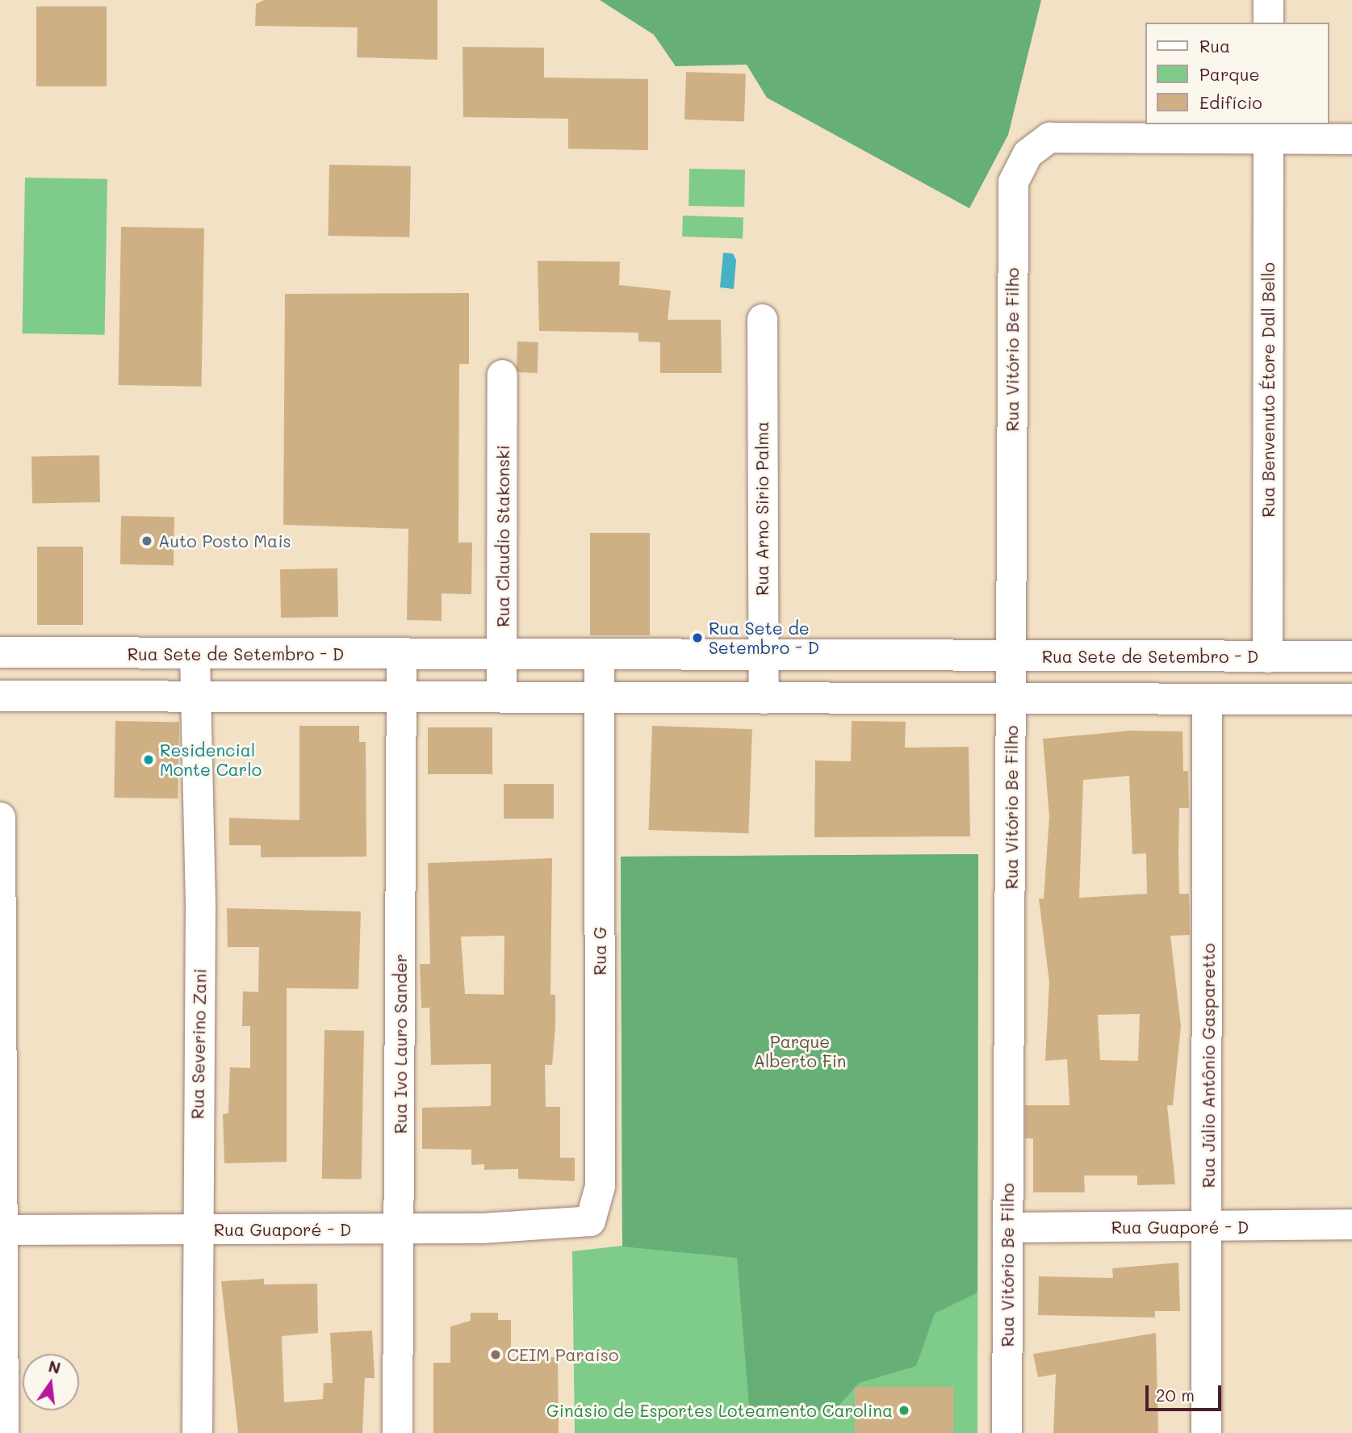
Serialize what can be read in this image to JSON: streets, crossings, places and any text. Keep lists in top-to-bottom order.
{
  "streets": {
    "street": [
      "Rua Vitório Be Filho",
      "Rua Benvenuto Étore Dall Bello",
      "Rua Arno Sirio Palma",
      "Rua Claudio Stakonski",
      "Rua Sete de Setembro - D",
      "Rua G",
      "Rua Severino Zani",
      "Rua Ivo Lauro Sander",
      "Rua Júlio Antônio Gasparetto",
      "Rua Guaporé - D"
    ]
  },
  "crossings": [
    ["Rua Vitório Be Filho", "Rua Benvenuto Étore Dall Bello"],
    ["Rua Vitório Be Filho", "Rua Sete de Setembro - D"],
    ["Rua Vitório Be Filho", "Rua Guaporé - D"],
    ["Rua Benvenuto Étore Dall Bello", "Rua Sete de Setembro - D"],
    ["Rua Arno Sirio Palma", "Rua Sete de Setembro - D"],
    ["Rua Claudio Stakonski", "Rua Sete de Setembro - D"],
    ["Rua Sete de Setembro - D", "Rua G"],
    ["Rua Sete de Setembro - D", "Rua Severino Zani"],
    ["Rua Sete de Setembro - D", "Rua Ivo Lauro Sander"],
    ["Rua G", "Rua Guaporé - D"],
    ["Rua Severino Zani", "Rua Guaporé - D"],
    ["Rua Ivo Lauro Sander", "Rua Guaporé - D"],
    ["Rua Júlio Antônio Gasparetto", "Rua Guaporé - D"]
  ],
  "parks": ["Parque Alberto Fin"],
  "places": [
    "Auto Posto Mais",
    "Rua Sete de Setembro - D",
    "Residencial Monte Carlo",
    "CEIM Paraíso",
    "Ginásio de Esportes Loteamento Carolina"
  ],
  "legend": ["Rua", "Parque", "Edifício"],
  "scale_bar": "20 m",
  "north": "top"
}
